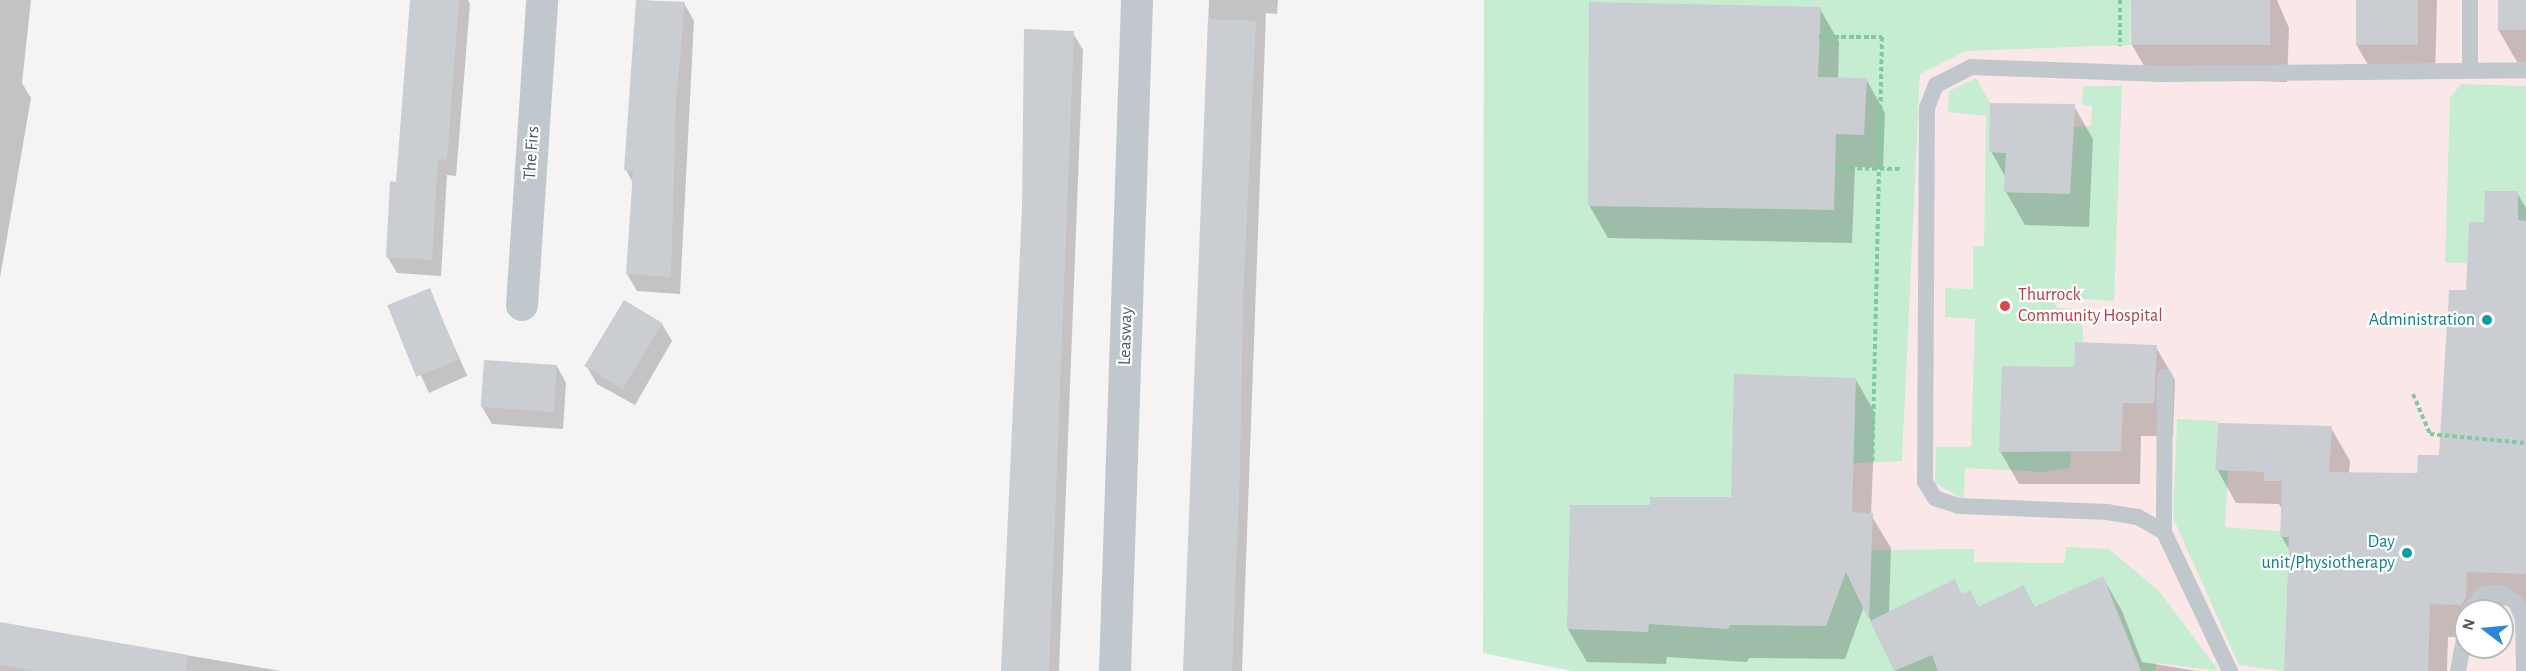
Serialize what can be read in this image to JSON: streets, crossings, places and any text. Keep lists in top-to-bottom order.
{
  "streets": {
    "street": ["The Firs", "Leasway"]
  },
  "places": ["Thurrock Community Hospital", "Administration", "Day unit/Physiotherapy"],
  "north": "left"
}
